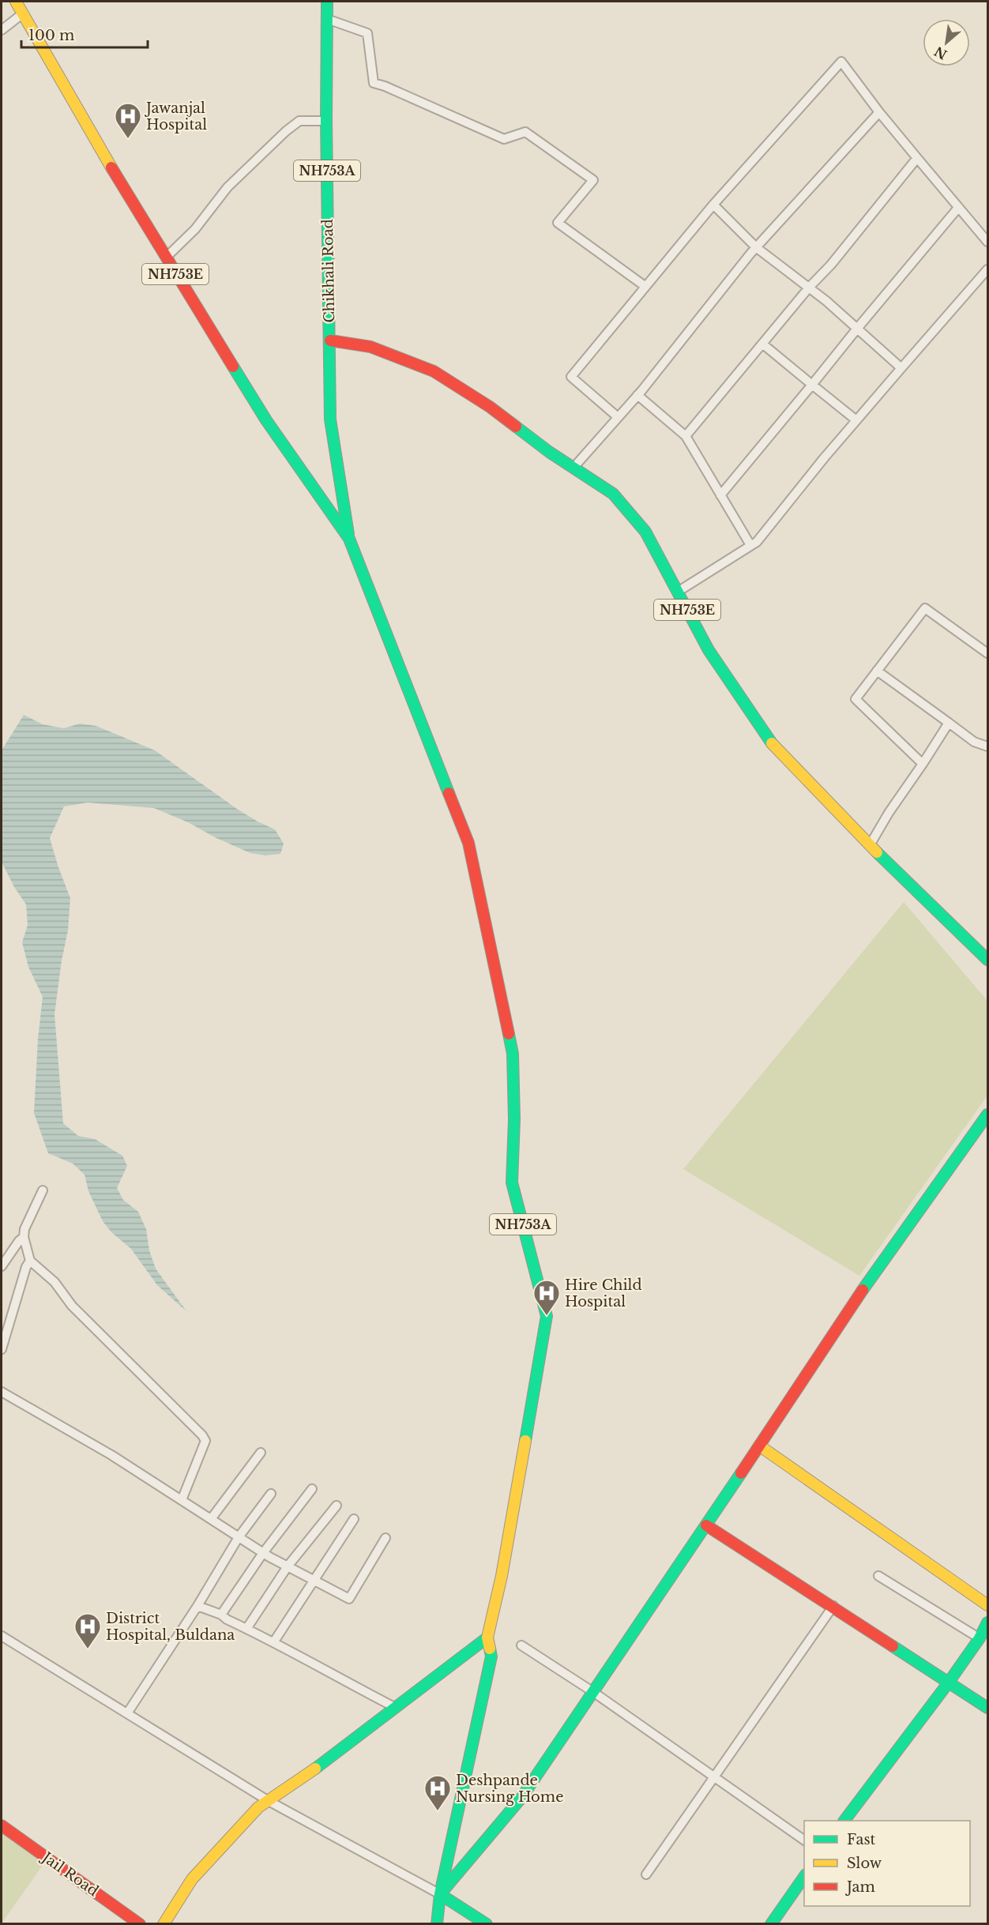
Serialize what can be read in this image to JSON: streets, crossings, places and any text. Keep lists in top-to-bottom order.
{
  "streets": {
    "main road": [
      "NH753A",
      "Chikhali Road",
      "NH753E",
      "Jail Road"
    ]
  },
  "crossings": [
    ["NH753A", "Chikhali Road"],
    ["NH753A", "NH753E"],
    ["Chikhali Road", "NH753E"]
  ],
  "places": {
    "hospital": [
      "Jawanjal Hospital",
      "Hire Child Hospital",
      "District Hospital, Buldana",
      "Deshpande Nursing Home"
    ]
  },
  "legend": ["Fast", "Slow", "Jam"],
  "scale_bar": "100 m",
  "north": "bottom left"
}
